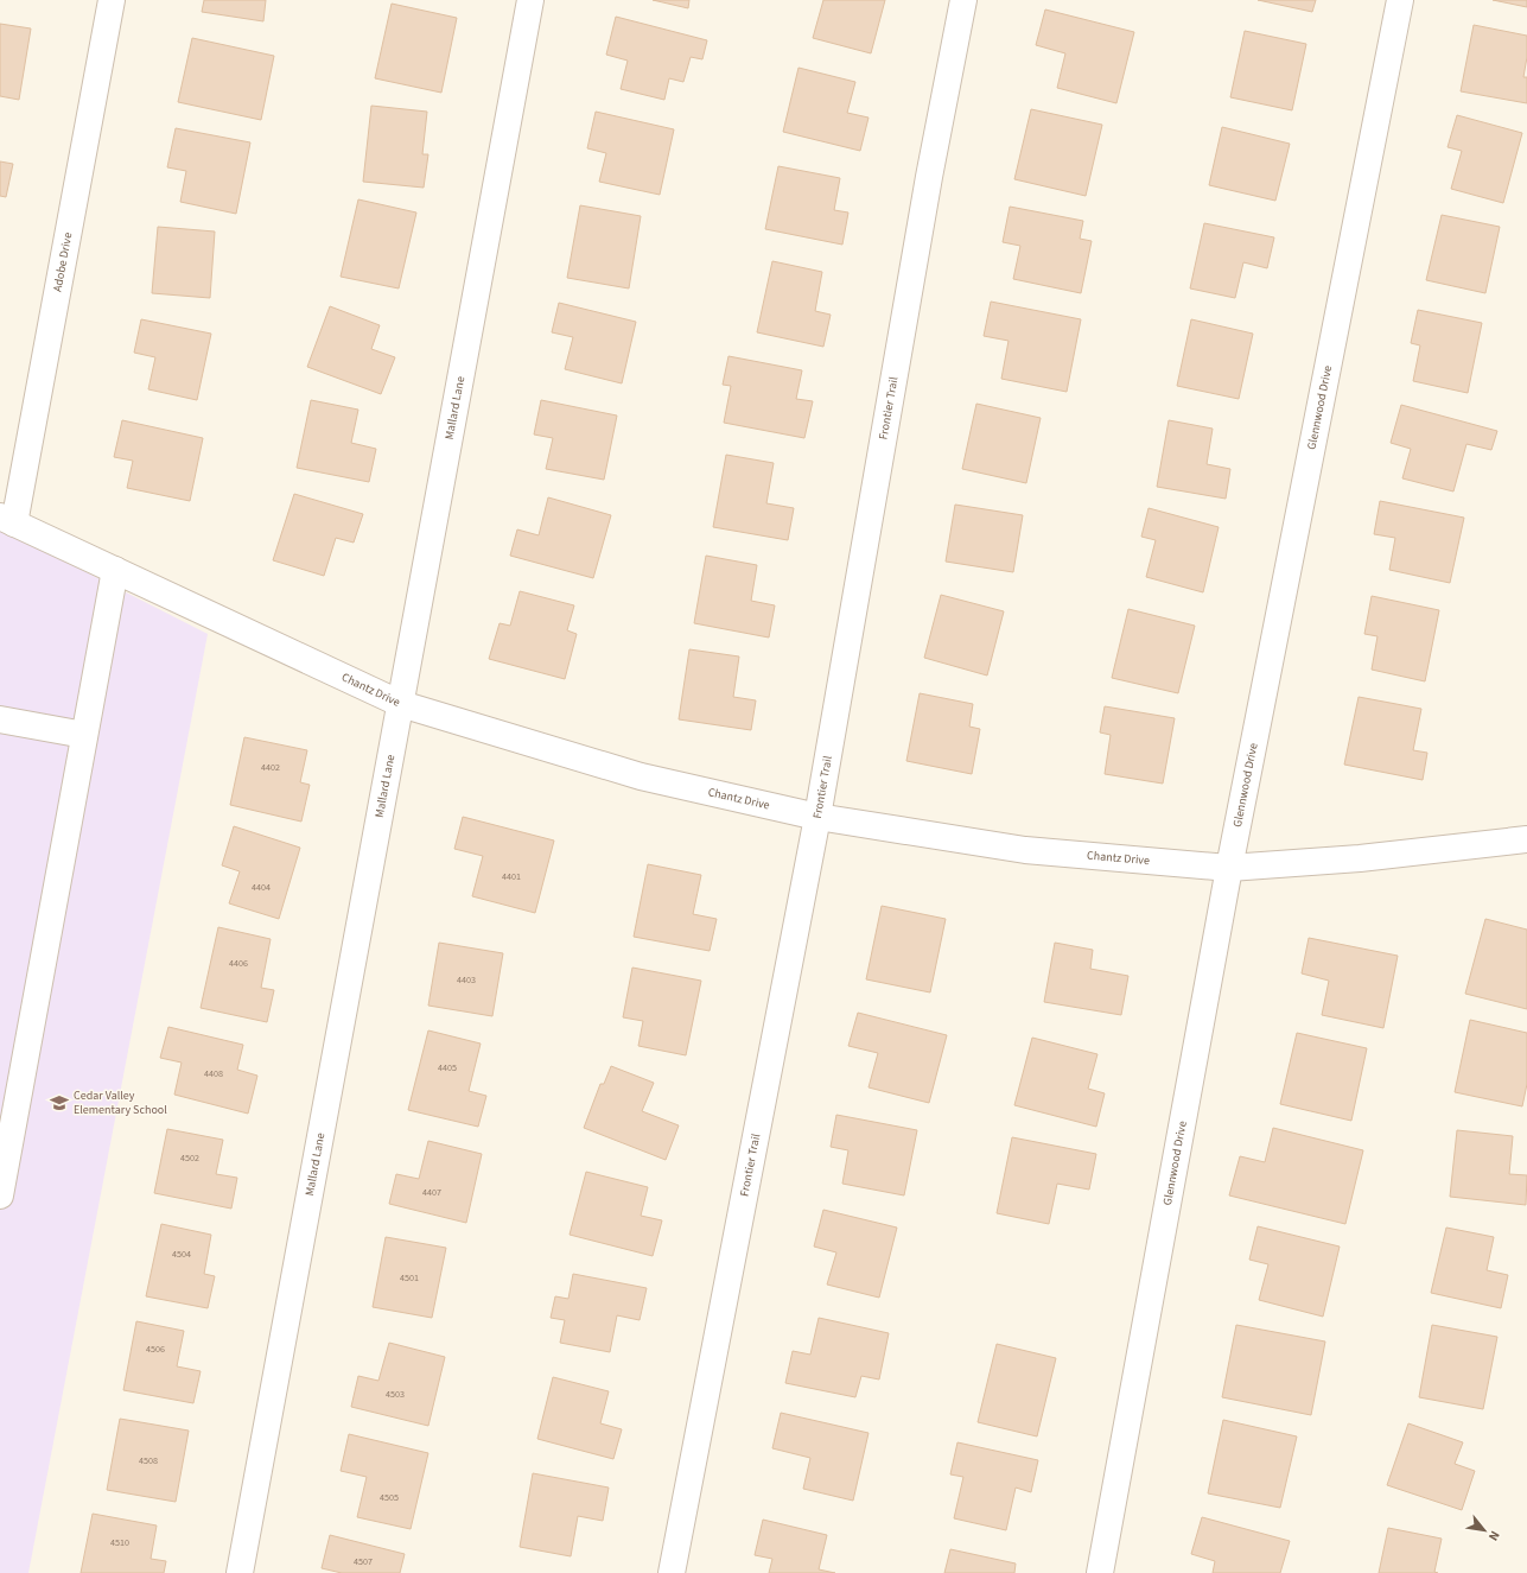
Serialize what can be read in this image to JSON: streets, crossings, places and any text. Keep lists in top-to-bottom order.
{
  "streets": {
    "street": [
      "Adobe Drive",
      "Mallard Lane",
      "Frontier Trail",
      "Glennwood Drive",
      "Chantz Drive"
    ]
  },
  "crossings": [
    ["Adobe Drive", "Chantz Drive"],
    ["Mallard Lane", "Chantz Drive"],
    ["Frontier Trail", "Chantz Drive"],
    ["Glennwood Drive", "Chantz Drive"]
  ],
  "places": {
    "school or university": ["Cedar Valley Elementary School"]
  },
  "house_numbers": [
    "4402",
    "4401",
    "4404",
    "4406",
    "4403",
    "4405",
    "4408",
    "4502",
    "4407",
    "4504",
    "4501",
    "4506",
    "4503",
    "4508",
    "4505",
    "4510",
    "4507"
  ],
  "north": "bottom right"
}
